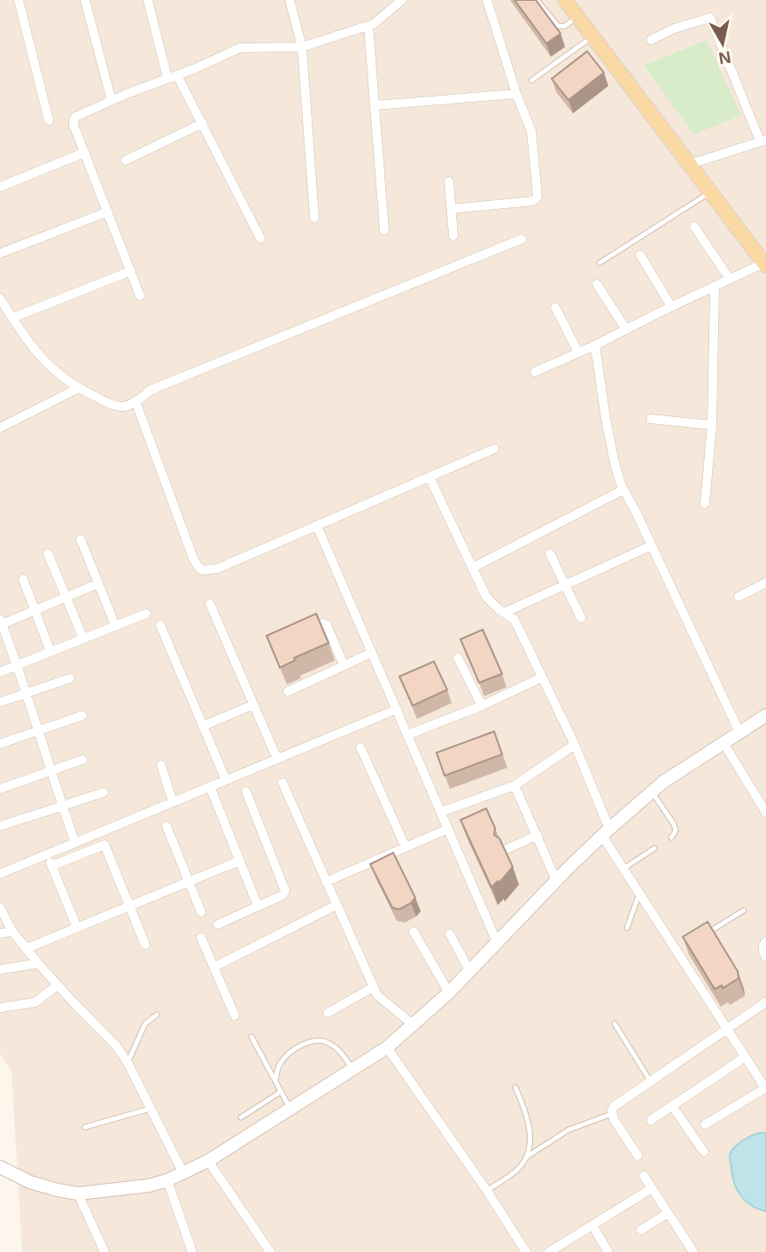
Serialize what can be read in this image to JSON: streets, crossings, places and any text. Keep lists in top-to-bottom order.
{
  "north": "bottom"
}
